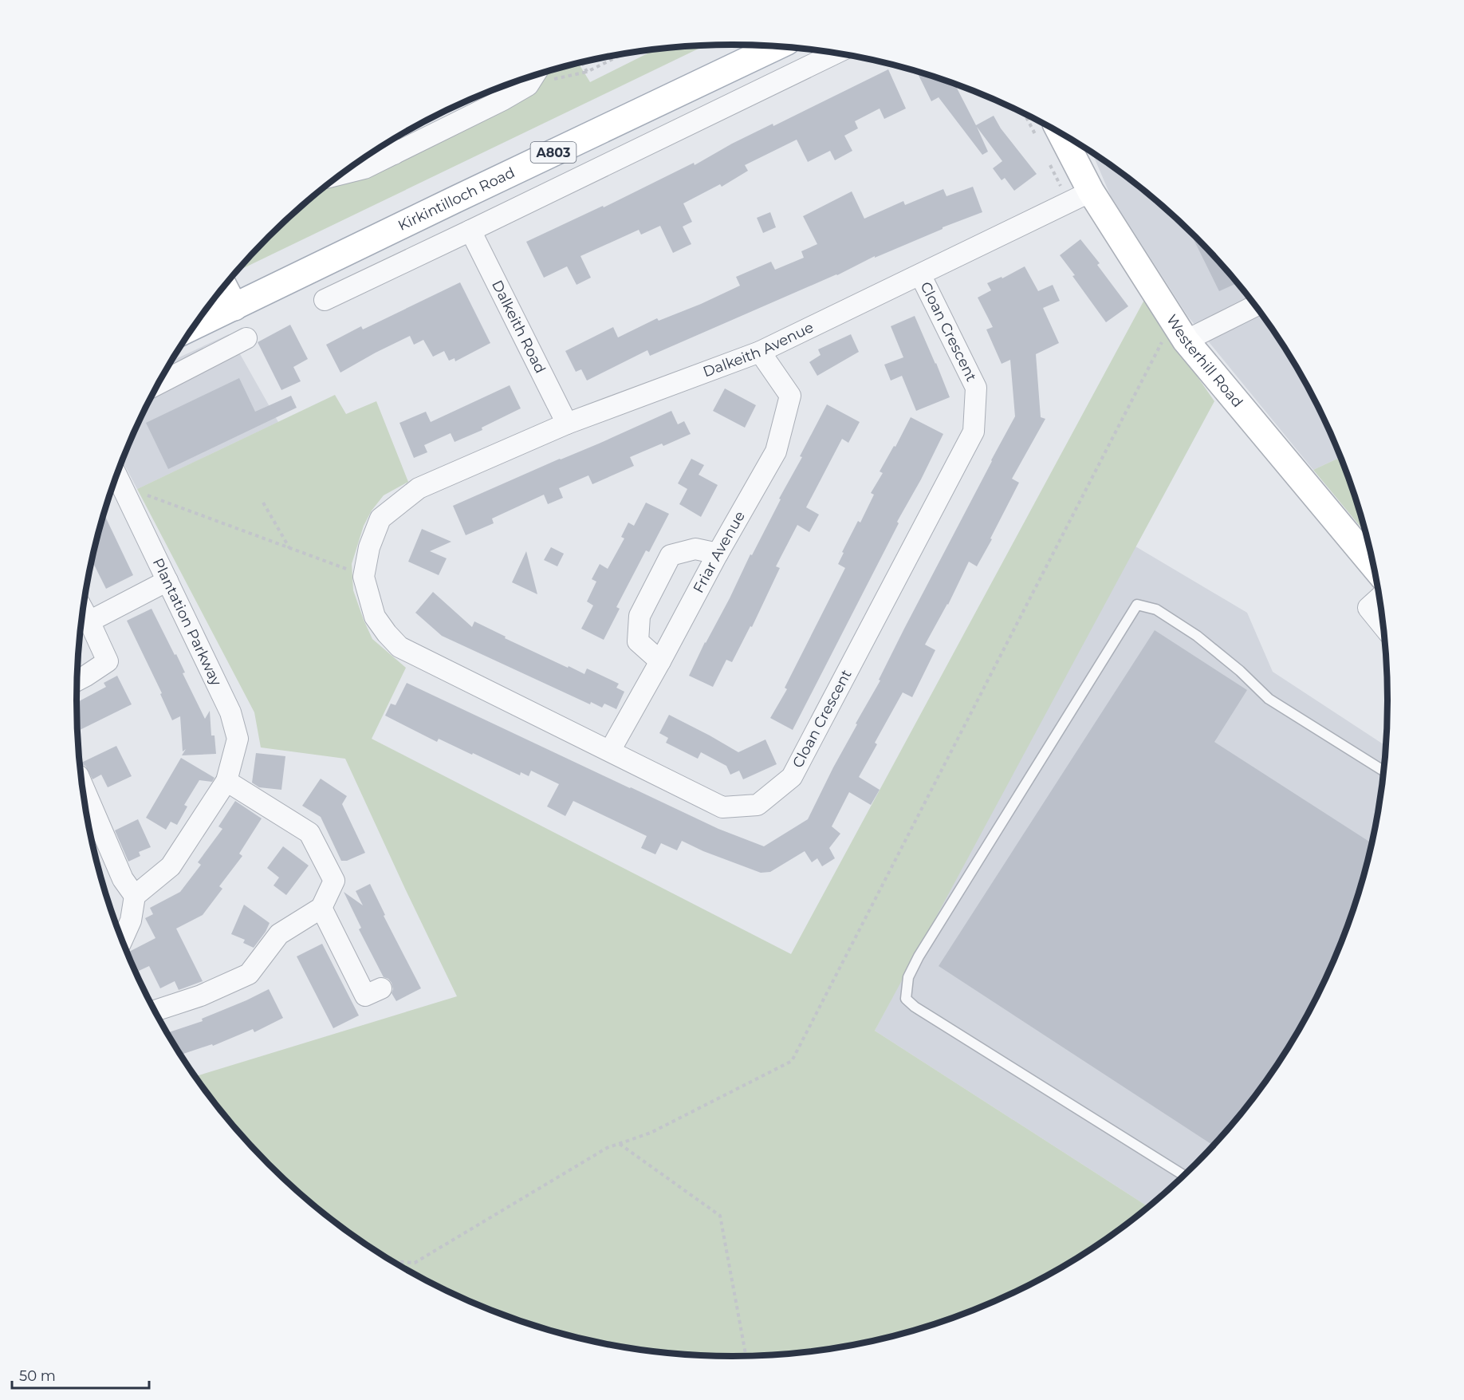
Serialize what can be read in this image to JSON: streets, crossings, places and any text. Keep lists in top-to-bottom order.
{
  "streets": {
    "main road": ["A803", "Kirkintilloch Road", "Westerhill Road"],
    "street": [
      "Dalkeith Road",
      "Cloan Crescent",
      "Dalkeith Avenue",
      "Friar Avenue",
      "Plantation Parkway"
    ]
  },
  "crossings": [
    ["Dalkeith Road", "Dalkeith Avenue"],
    ["Cloan Crescent", "Dalkeith Avenue"],
    ["Cloan Crescent", "Friar Avenue"],
    ["Dalkeith Avenue", "Westerhill Road"],
    ["Dalkeith Avenue", "Friar Avenue"]
  ],
  "scale_bar": "50 m"
}
